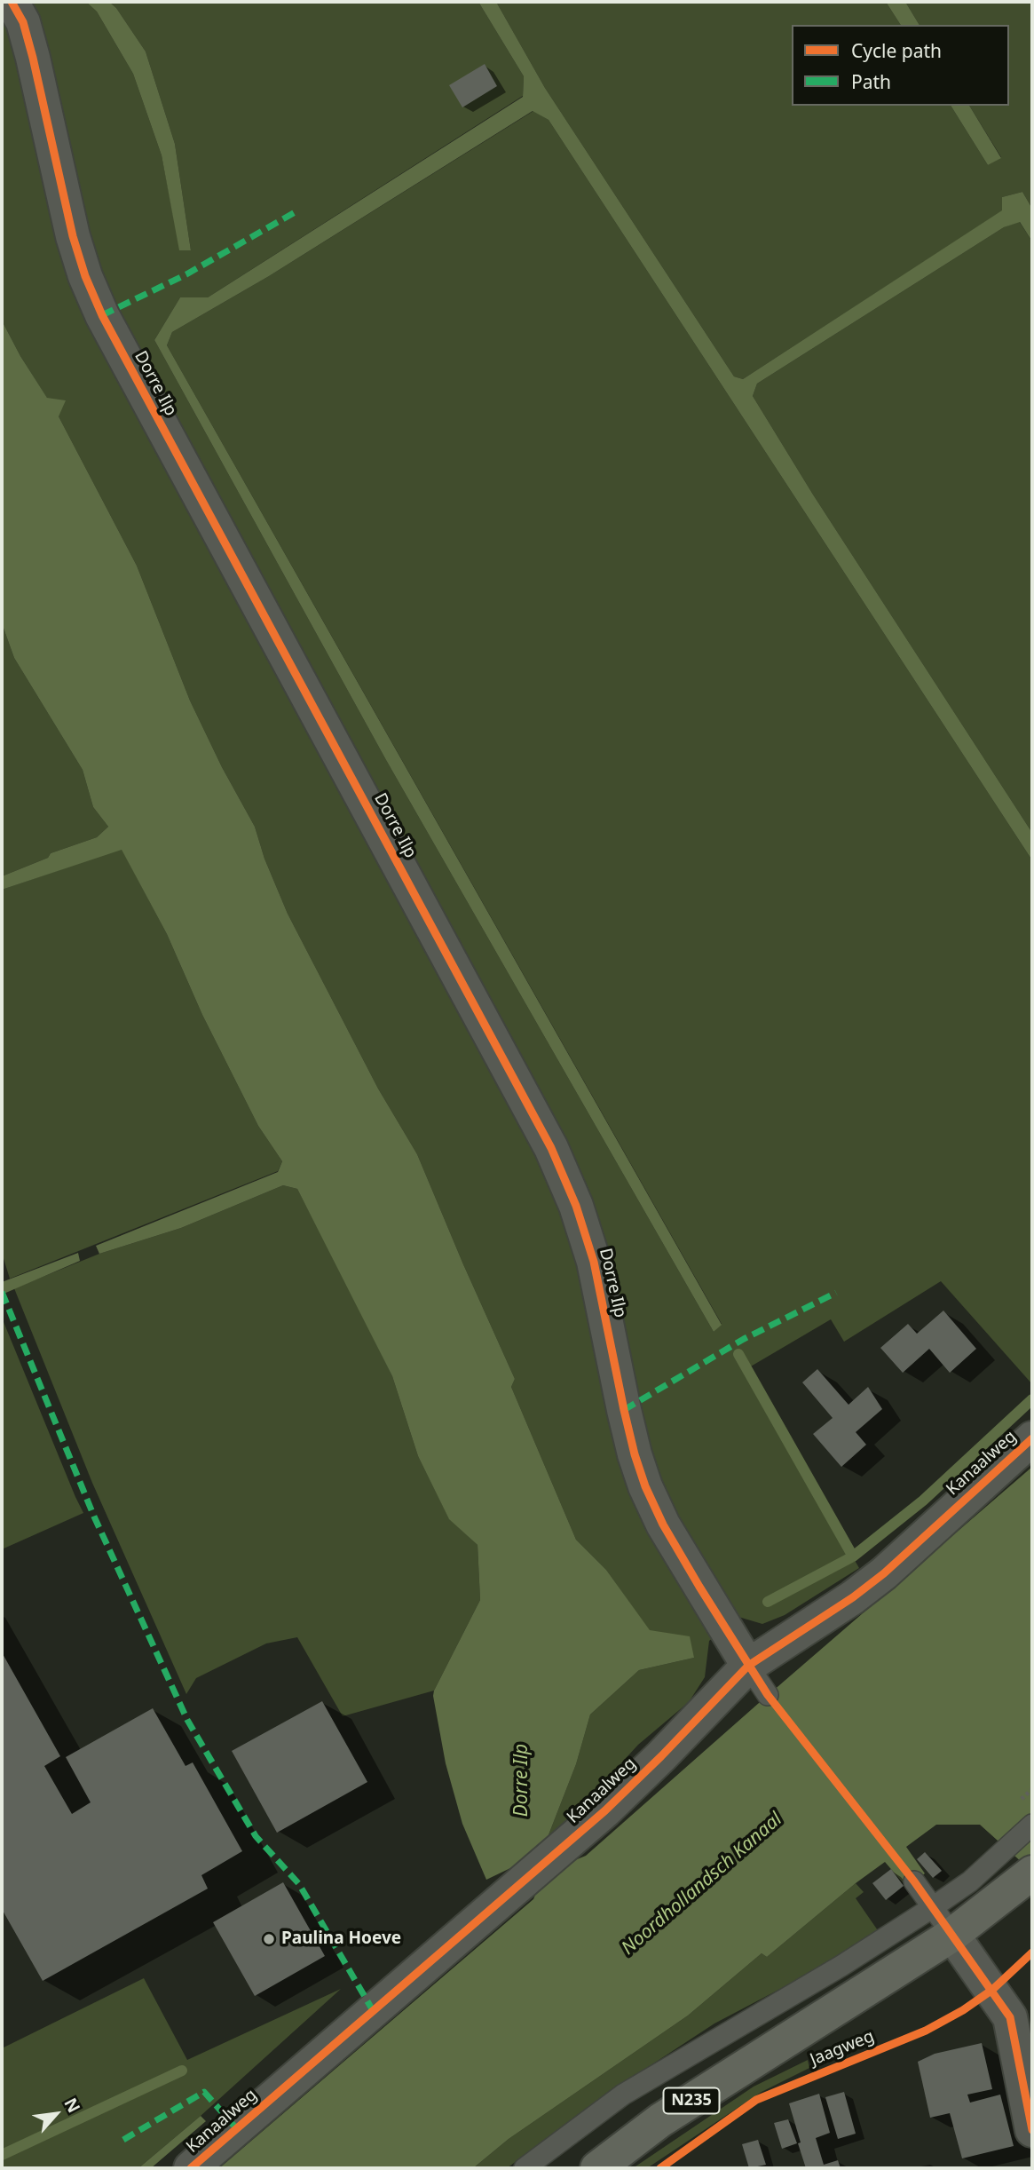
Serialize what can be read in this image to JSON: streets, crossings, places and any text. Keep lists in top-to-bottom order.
{
  "streets": {
    "main road": ["Jaagweg", "N235"],
    "street": ["Dorre Ilp", "Kanaalweg"]
  },
  "crossings": [
    ["Dorre Ilp", "Kanaalweg"]
  ],
  "water": ["Dorre Ilp", "Noordhollandsch Kanaal"],
  "places": ["Paulina Hoeve"],
  "legend": ["Cycle path", "Path"],
  "north": "top right"
}
